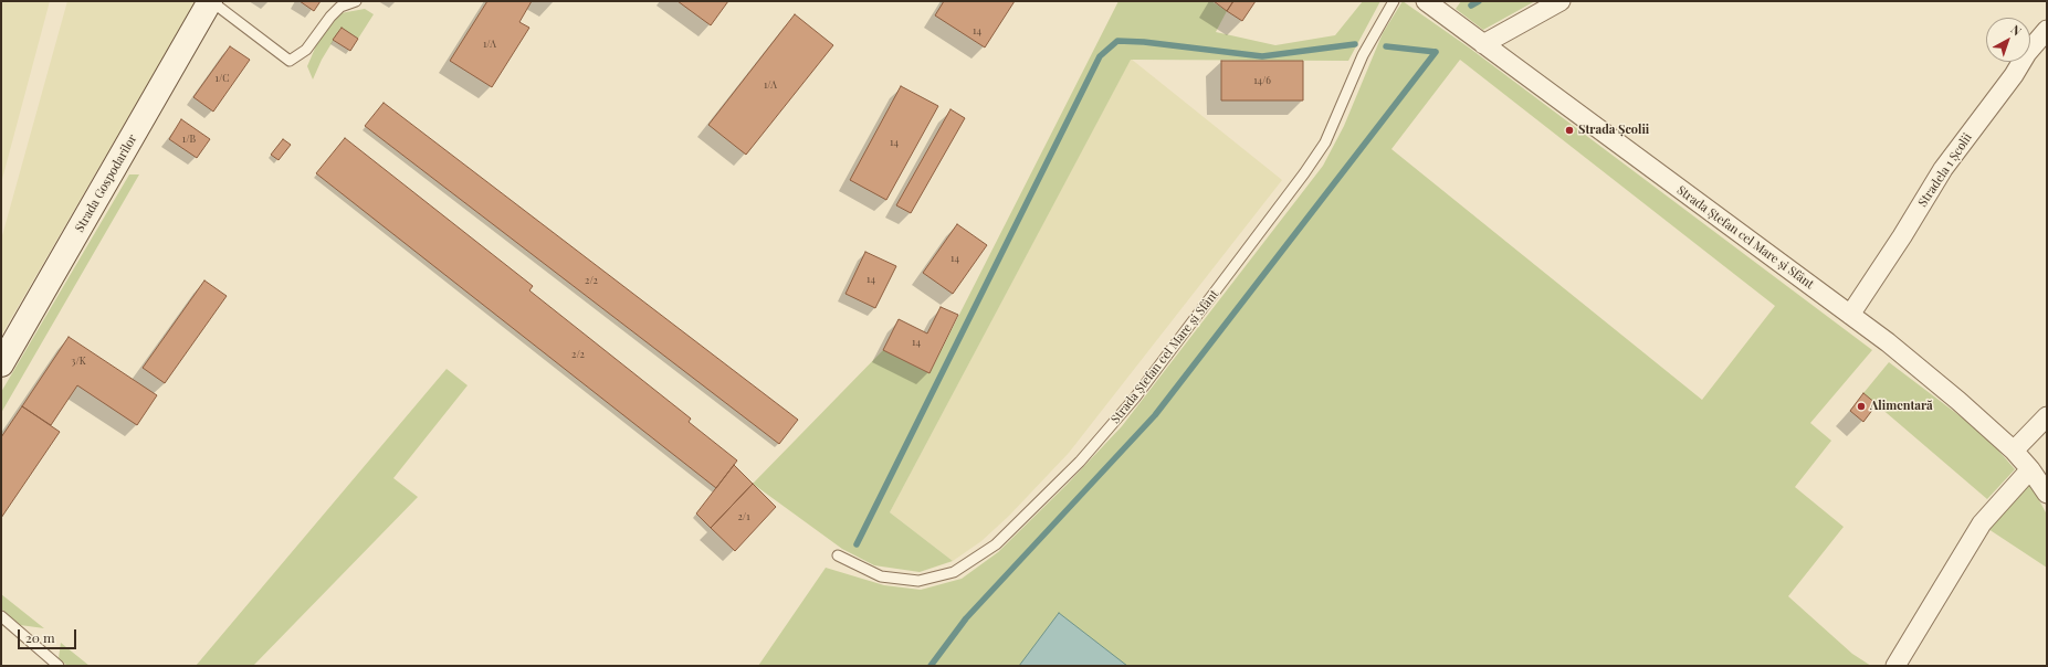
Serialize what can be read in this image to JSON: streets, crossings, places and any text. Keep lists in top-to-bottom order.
{
  "streets": {
    "street": ["Stradela 1 Școlii", "Strada Gospodarilor", "Strada Ștefan cel Mare și Sfânt"]
  },
  "crossings": [
    ["Stradela 1 Școlii", "Strada Ștefan cel Mare și Sfânt"]
  ],
  "places": ["Strada Școlii", "Alimentară"],
  "house_numbers": [
    "14",
    "1/A",
    "1/C",
    "14/6",
    "1/A",
    "1/B",
    "14",
    "14",
    "14",
    "2/2",
    "14",
    "2/2",
    "3/K",
    "2/1"
  ],
  "scale_bar": "20 m",
  "north": "top right"
}
